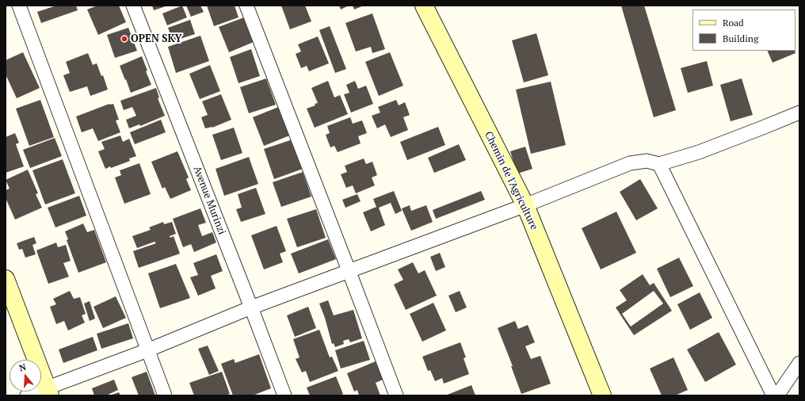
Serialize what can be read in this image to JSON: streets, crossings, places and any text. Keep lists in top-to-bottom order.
{
  "streets": {
    "street": ["Chemin de l'Agriculture", "Avenue Murinzi"]
  },
  "places": ["OPEN SKY"],
  "legend": ["Road", "Building"],
  "north": "top"
}
